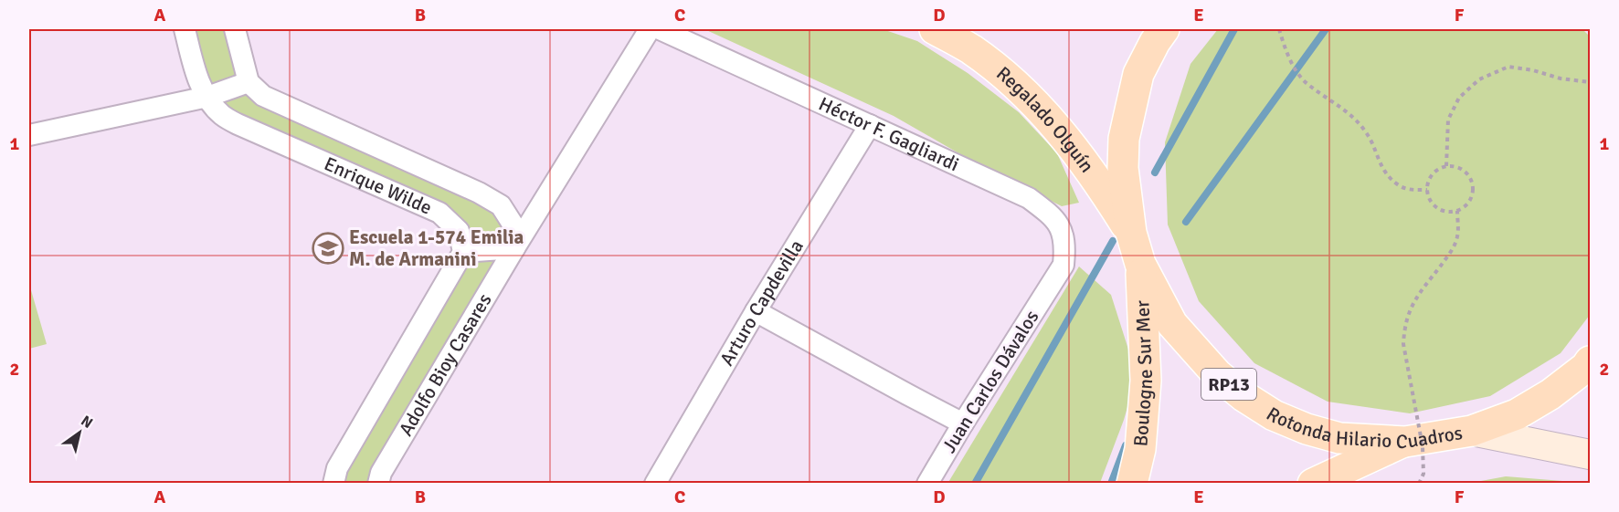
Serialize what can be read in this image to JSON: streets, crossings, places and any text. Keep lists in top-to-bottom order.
{
  "streets": {
    "main road": [
      "Regalado Olguín",
      "Boulogne Sur Mer",
      "RP13",
      "Rotonda Hilario Cuadros"
    ],
    "street": [
      "Héctor F. Gagliardi",
      "Enrique Wilde",
      "Arturo Capdevilla",
      "Adolfo Bioy Casares",
      "Juan Carlos Dávalos"
    ]
  },
  "crossings": [
    ["Regalado Olguín", "Rotonda Hilario Cuadros"],
    ["Héctor F. Gagliardi", "Arturo Capdevilla"],
    ["Héctor F. Gagliardi", "Juan Carlos Dávalos"],
    ["Enrique Wilde", "Adolfo Bioy Casares"],
    ["Boulogne Sur Mer", "Rotonda Hilario Cuadros"],
    ["RP13", "Rotonda Hilario Cuadros"]
  ],
  "places": {
    "school or university": ["Escuela 1-574 Emilia M. de Armanini"]
  },
  "north": "top right",
  "grid": {
    "columns": [
      "A",
      "B",
      "C",
      "D",
      "E",
      "F"
    ],
    "rows": ["1", "2"]
  }
}
